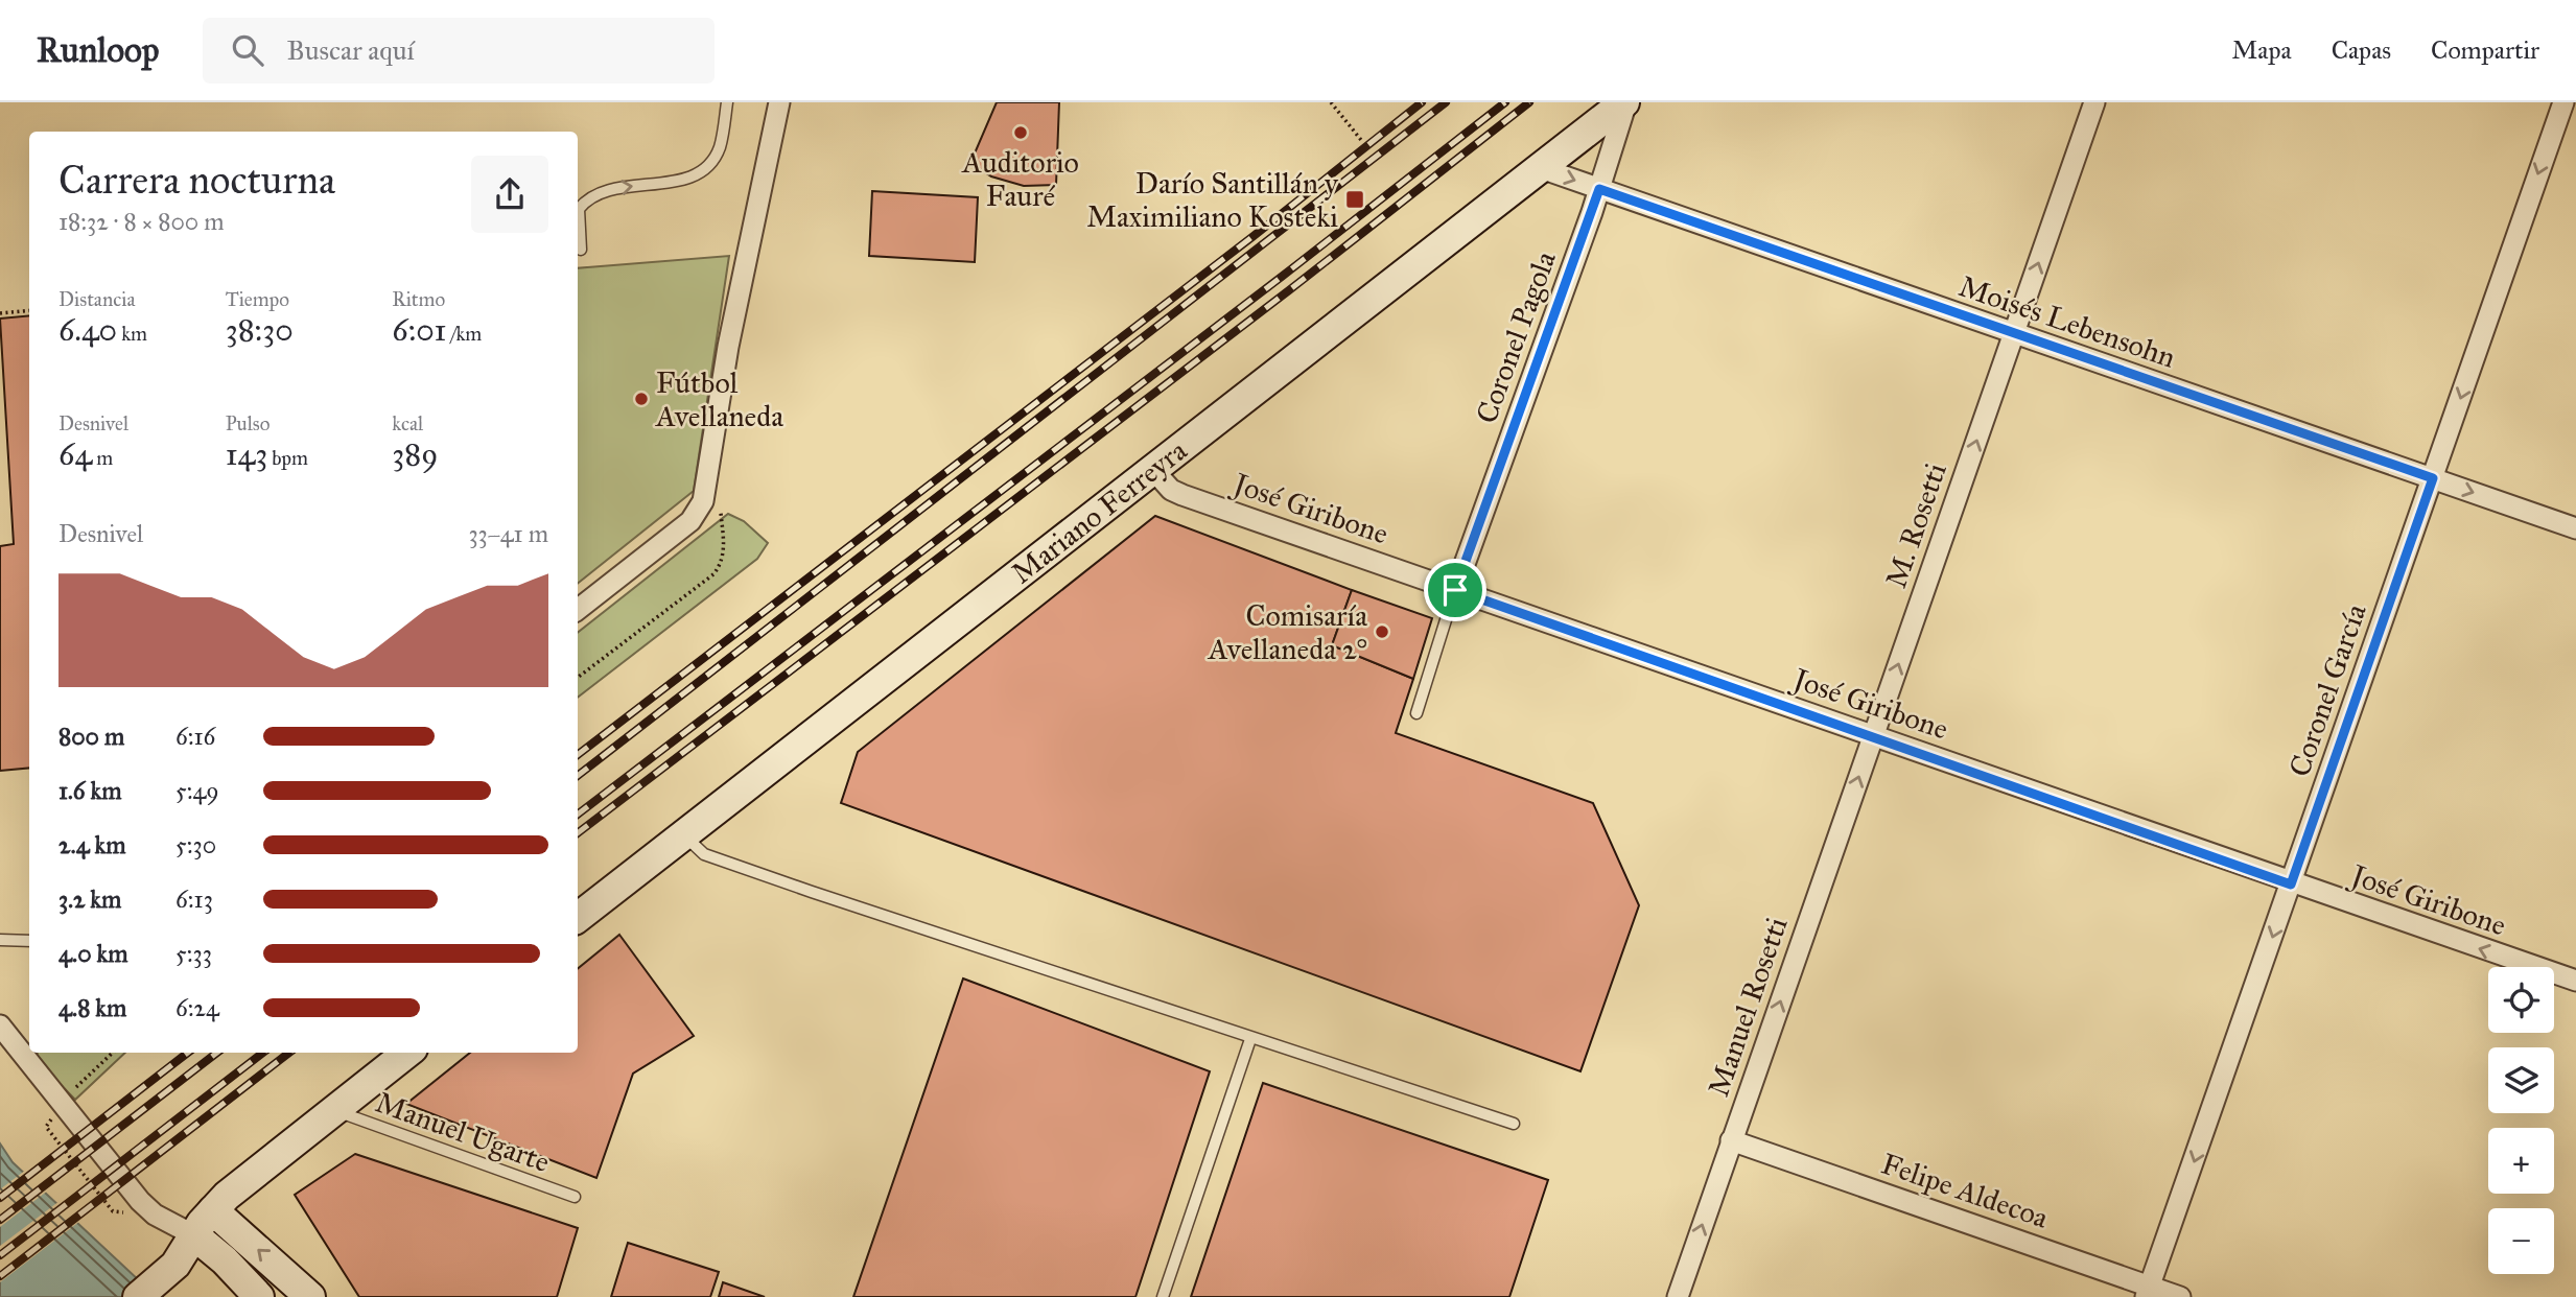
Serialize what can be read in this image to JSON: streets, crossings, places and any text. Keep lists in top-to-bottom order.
{
  "streets": {
    "street": [
      "Moisés Lebensohn",
      "Coronel Pagola",
      "José Giribone",
      "Mariano Ferreyra",
      "M. Rosetti",
      "Coronel García",
      "Manuel Rosetti",
      "Felipe Aldecoa"
    ],
    "lane": ["Manuel Ugarte"]
  },
  "crossings": [
    ["Moisés Lebensohn", "Coronel Pagola"],
    ["Moisés Lebensohn", "Mariano Ferreyra"],
    ["Moisés Lebensohn", "M. Rosetti"],
    ["Moisés Lebensohn", "Coronel García"],
    ["Coronel Pagola", "José Giribone"],
    ["Coronel Pagola", "Mariano Ferreyra"],
    ["José Giribone", "Mariano Ferreyra"],
    ["José Giribone", "M. Rosetti"],
    ["José Giribone", "Coronel García"],
    ["José Giribone", "Manuel Rosetti"],
    ["M. Rosetti", "Manuel Rosetti"],
    ["Coronel García", "Felipe Aldecoa"],
    ["Manuel Rosetti", "Felipe Aldecoa"]
  ],
  "one_way": ["M. Rosetti", "Coronel García", "Manuel Rosetti"],
  "places": {
    "other": ["Auditorio Fauré", "Fútbol Avellaneda", "Comisaría Avellaneda 2°"],
    "transit": ["Darío Santillán y Maximiliano Kosteki"]
  },
  "page": {
    "header": "Runloop",
    "search": "Buscar aquí",
    "nav": ["Mapa", "Capas", "Compartir"],
    "heading": ["Carrera nocturna", "18:32 · 8 × 800 m"],
    "stats": [
      ["Distancia", "6.40 km"],
      ["Tiempo", "38:30"],
      ["Ritmo", "6:01 /km"],
      ["Desnivel", "64 m"],
      ["Pulso", "143 bpm"],
      ["kcal", "389"]
    ],
    "chart": ["Desnivel", "33–41 m"],
    "list": [
      {
        "name": "800 m",
        "note": "6:16"
      },
      {
        "name": "1.6 km",
        "note": "5:49"
      },
      {
        "name": "2.4 km",
        "note": "5:30"
      },
      {
        "name": "3.2 km",
        "note": "6:13"
      },
      {
        "name": "4.0 km",
        "note": "5:33"
      },
      {
        "name": "4.8 km",
        "note": "6:24"
      }
    ],
    "map_buttons": ["+", "−"]
  }
}
